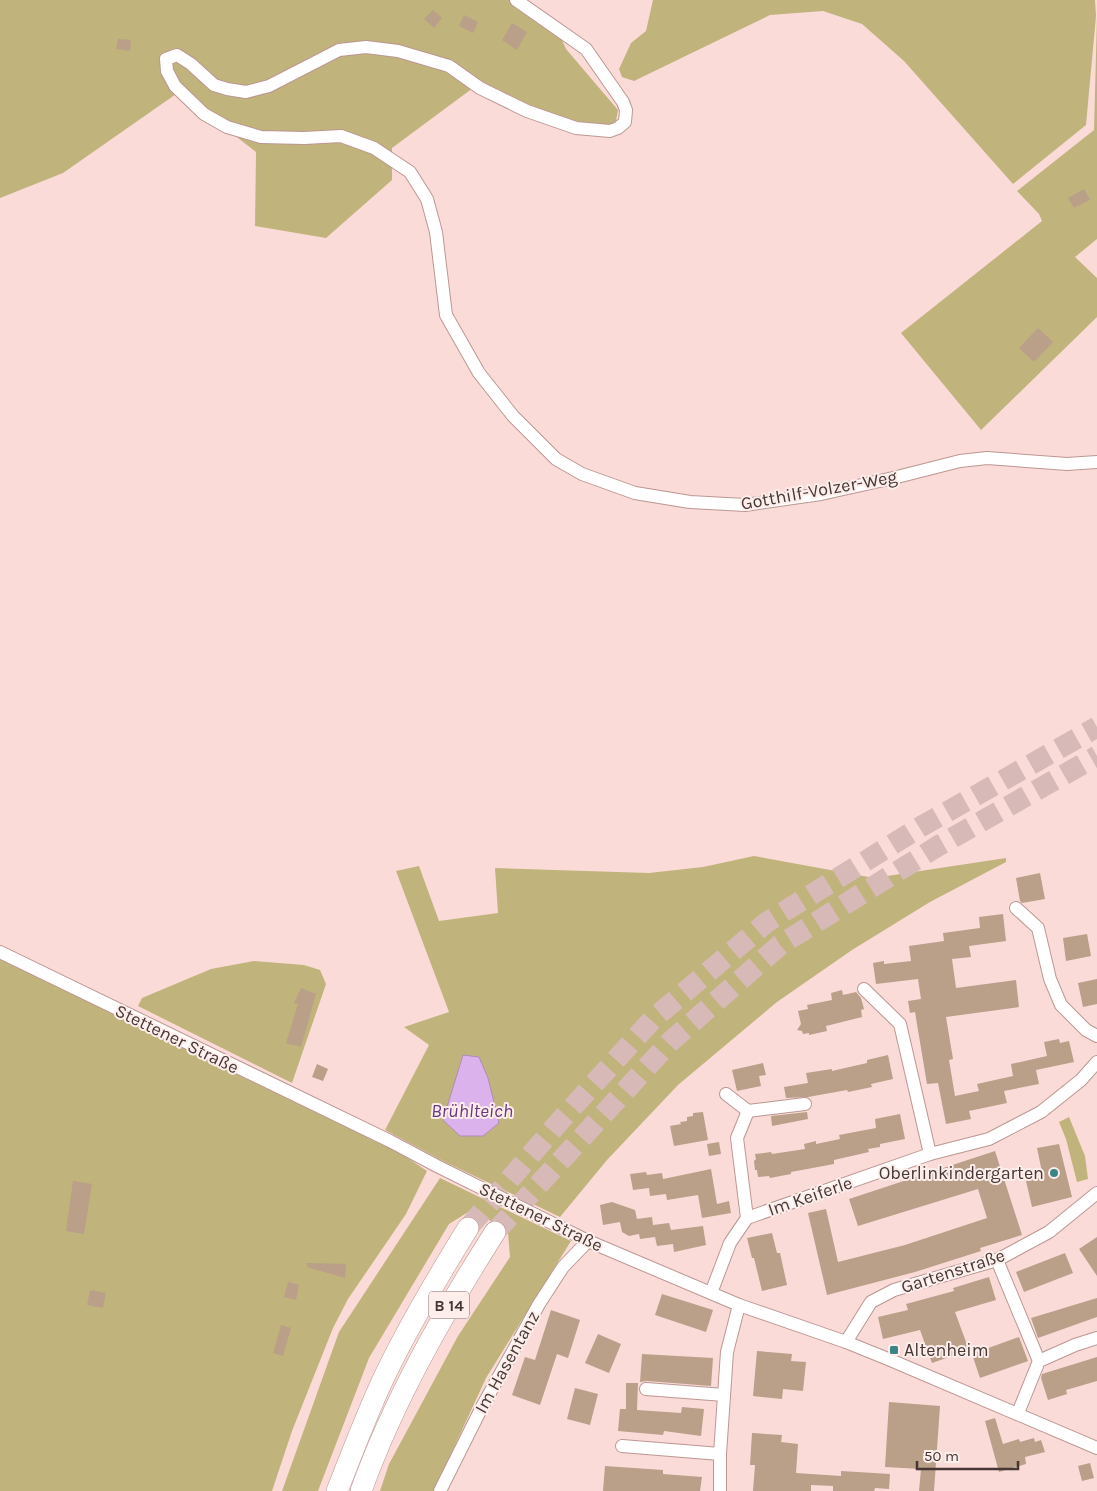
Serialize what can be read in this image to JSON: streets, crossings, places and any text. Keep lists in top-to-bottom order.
{
  "streets": {
    "highway": ["B 14"],
    "street": [
      "Gotthilf-Volzer-Weg",
      "Stettener Straße",
      "Im Keiferle",
      "Gartenstraße",
      "Im Hasentanz"
    ]
  },
  "crossings": [
    ["Stettener Straße", "Im Keiferle"],
    ["Stettener Straße", "Gartenstraße"],
    ["Stettener Straße", "Im Hasentanz"]
  ],
  "water": ["Brühlteich"],
  "places": {
    "other": ["Oberlinkindergarten"],
    "transit": ["Altenheim"]
  },
  "scale_bar": "50 m"
}
